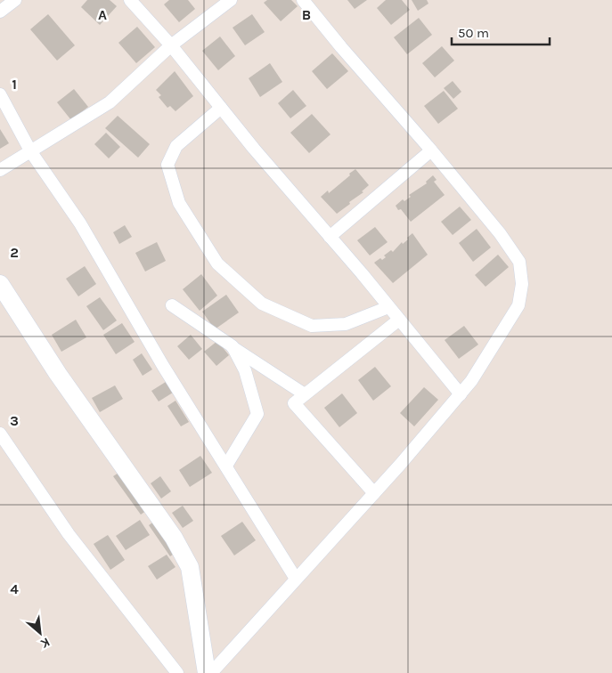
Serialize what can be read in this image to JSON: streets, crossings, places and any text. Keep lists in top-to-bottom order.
{
  "scale_bar": "50 m",
  "north": "bottom right",
  "grid": {
    "columns": ["A", "B"],
    "rows": [
      "1",
      "2",
      "3",
      "4"
    ]
  }
}
